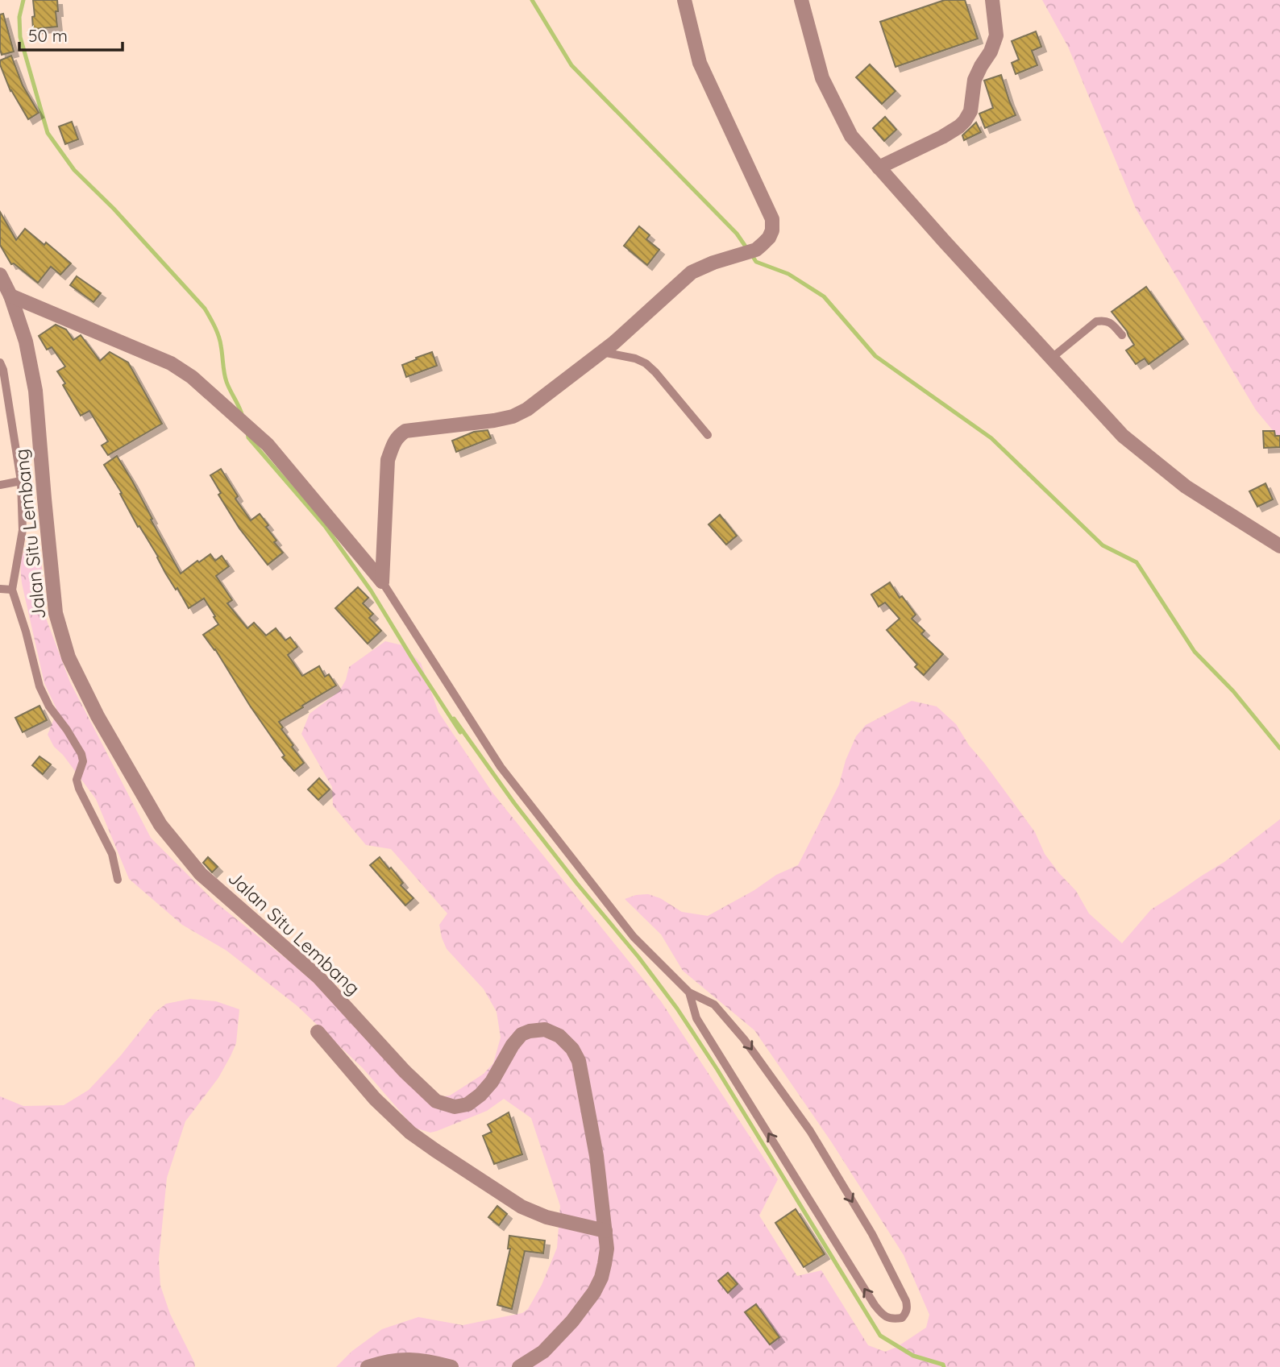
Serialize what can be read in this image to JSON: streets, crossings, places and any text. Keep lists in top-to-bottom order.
{
  "streets": {
    "street": ["Jalan Situ Lembang"]
  },
  "scale_bar": "50 m"
}
